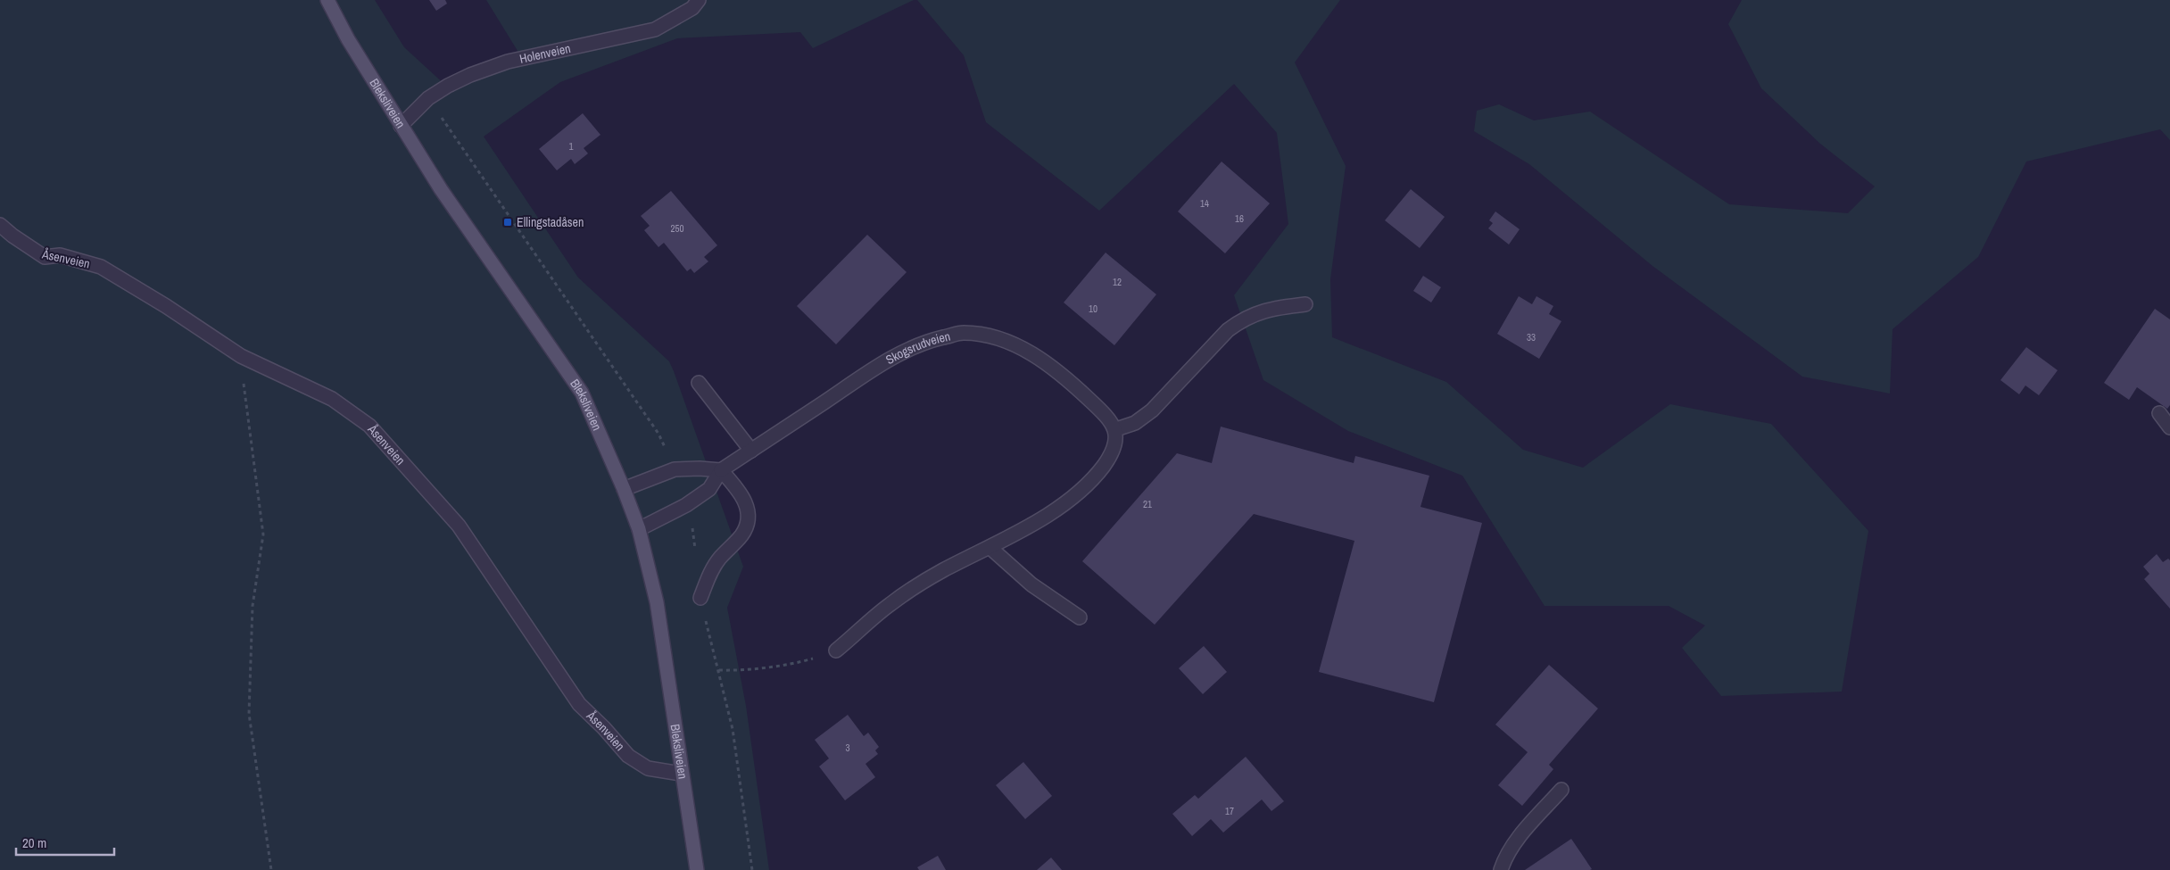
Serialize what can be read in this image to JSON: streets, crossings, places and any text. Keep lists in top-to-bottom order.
{
  "streets": {
    "main road": ["Bleksliveien"],
    "street": ["Holenveien", "Åsenveien", "Skogsrudveien"]
  },
  "crossings": [
    ["Holenveien", "Bleksliveien"],
    ["Bleksliveien", "Åsenveien"],
    ["Bleksliveien", "Skogsrudveien"]
  ],
  "places": {
    "transit": ["Ellingstadåsen"]
  },
  "house_numbers": [
    "1",
    "14",
    "16",
    "250",
    "12",
    "10",
    "33",
    "21",
    "3",
    "17"
  ],
  "scale_bar": "20 m"
}
